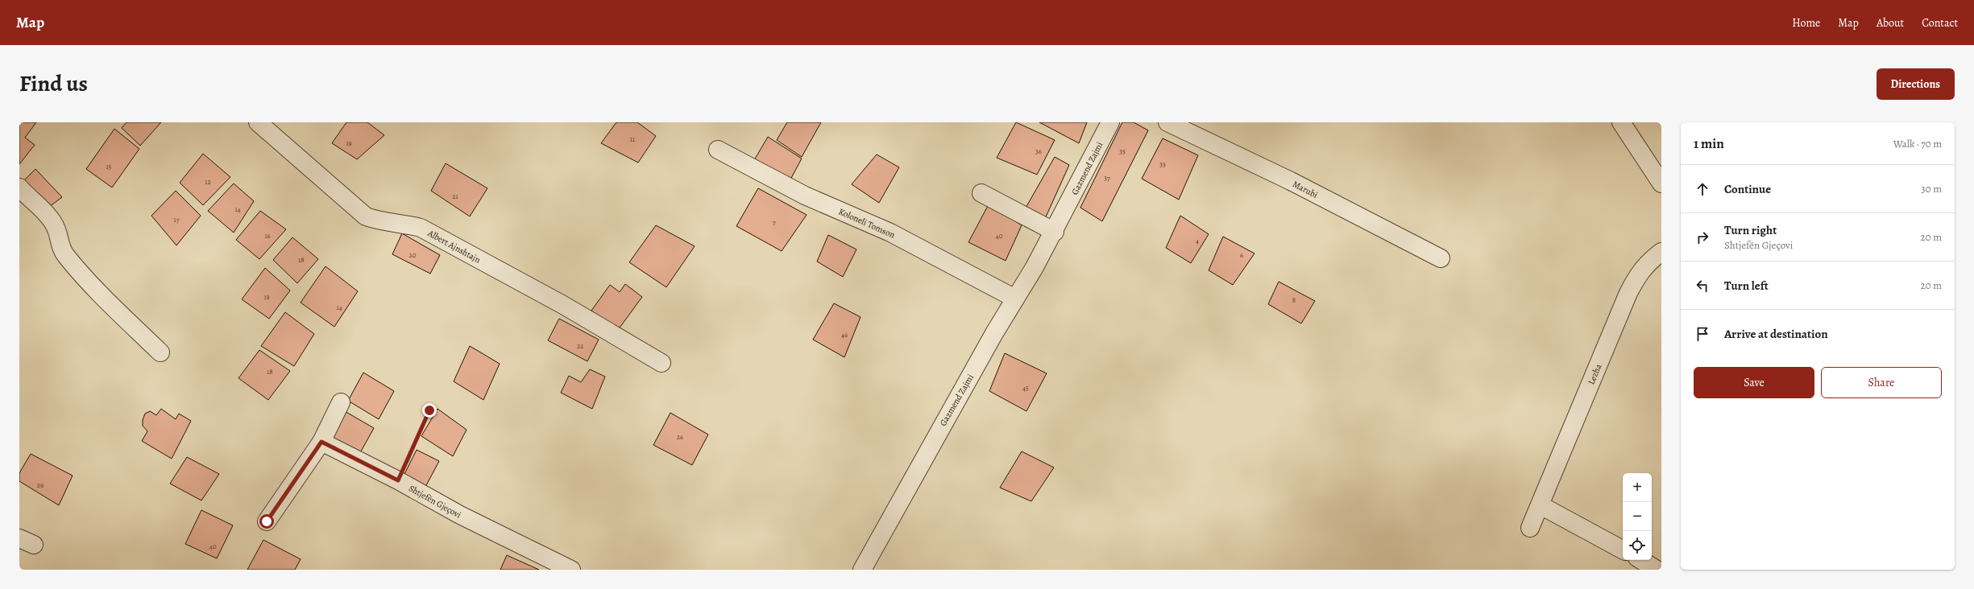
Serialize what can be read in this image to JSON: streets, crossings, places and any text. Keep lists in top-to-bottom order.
{
  "streets": {
    "street": [
      "Gazmend Zajmi",
      "Marubi",
      "Koloneli Tomson",
      "Albert Ajnshtajn",
      "Lezha",
      "Shtjefën Gjeçovi"
    ]
  },
  "crossings": [
    ["Gazmend Zajmi", "Koloneli Tomson"]
  ],
  "house_numbers": [
    "11",
    "19",
    "36",
    "35",
    "33",
    "15",
    "37",
    "12",
    "21",
    "14",
    "17",
    "7",
    "16",
    "40",
    "4",
    "20",
    "6",
    "18",
    "19",
    "8",
    "14",
    "46",
    "22",
    "18",
    "45",
    "26",
    "29",
    "40"
  ],
  "page": {
    "header": "Map",
    "nav": [
      "Home",
      "Map",
      "About",
      "Contact"
    ],
    "title": "Find us",
    "buttons": [
      "Directions",
      ["Save", "Share"]
    ],
    "heading": ["1 min", "Walk · 70 m"],
    "list": [
      ["Continue", "30 m"],
      ["Turn right", "Shtjefën Gjeçovi", "20 m"],
      ["Turn left", "20 m"],
      "Arrive at destination"
    ],
    "map_buttons": ["+", "−"]
  }
}
